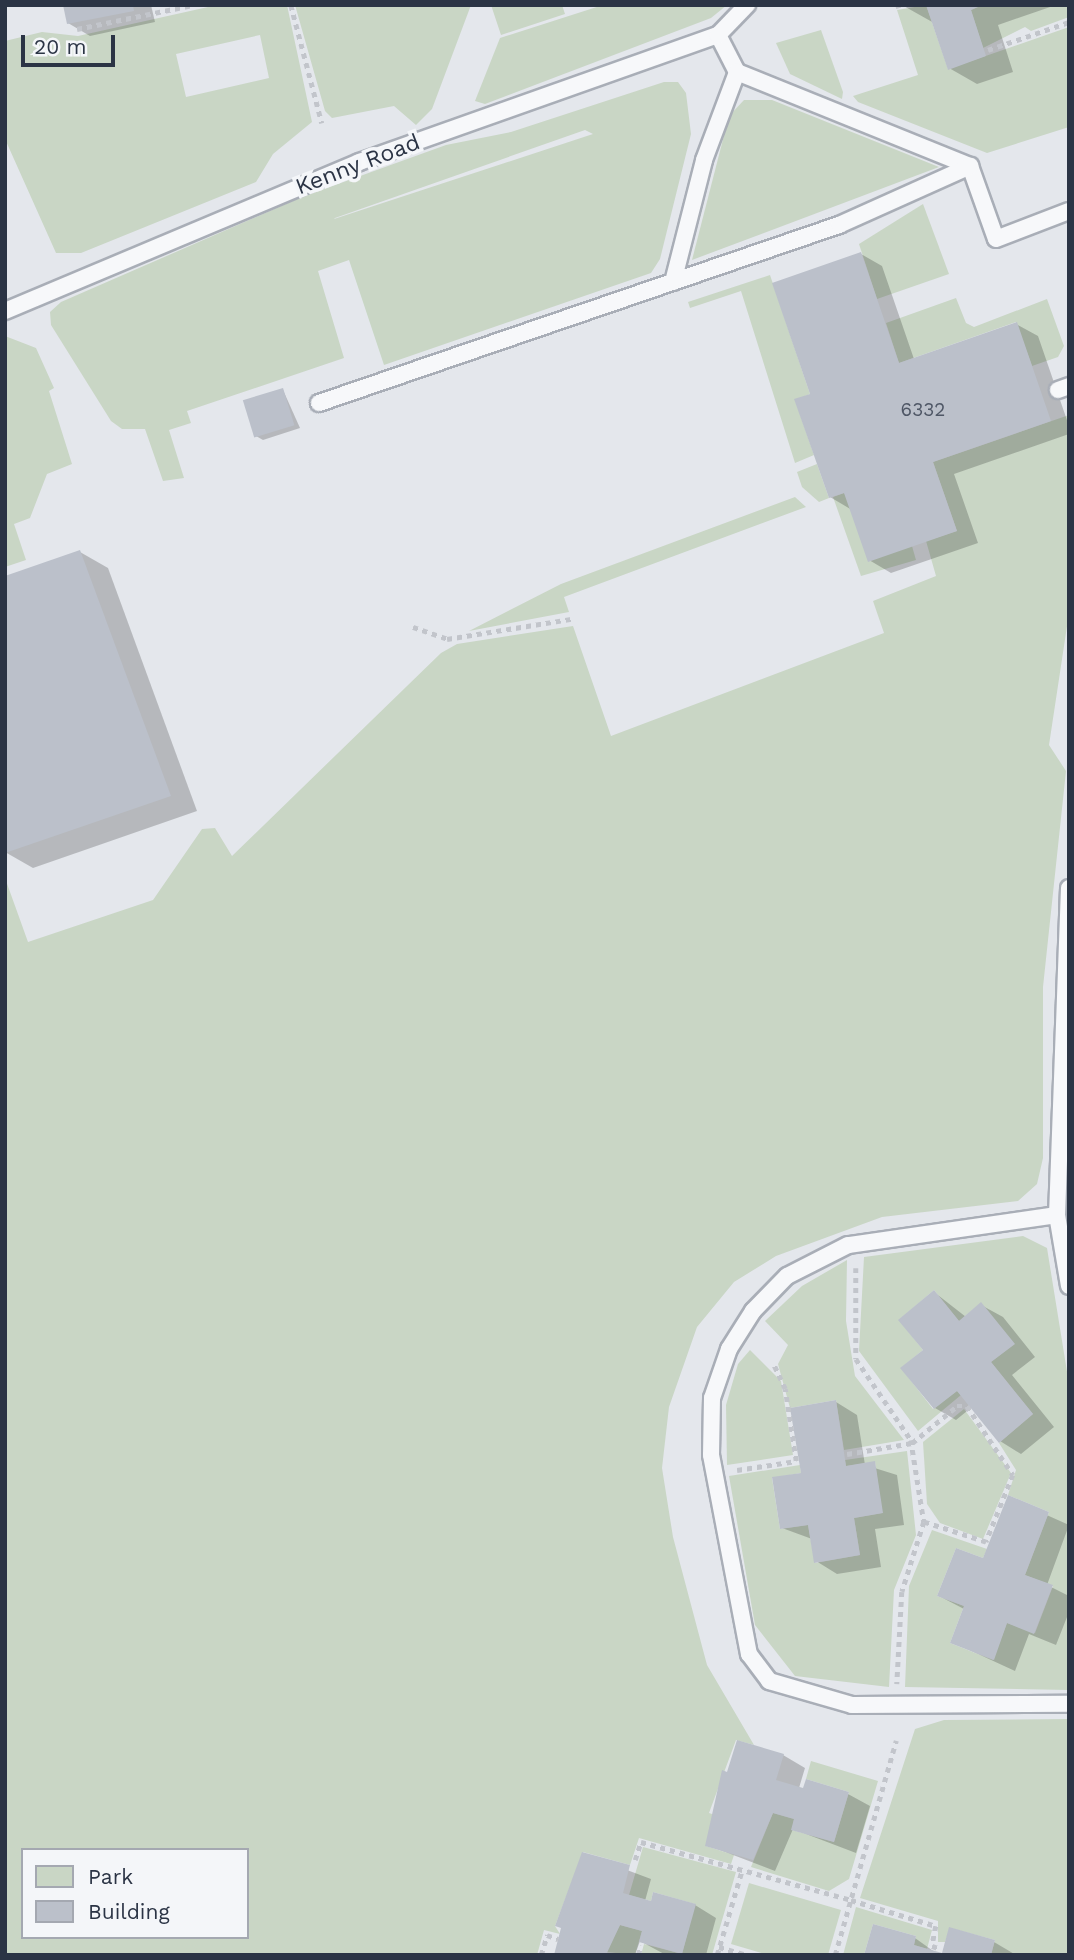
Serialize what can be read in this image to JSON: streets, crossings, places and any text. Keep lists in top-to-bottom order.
{
  "streets": {
    "lane": ["Kenny Road"]
  },
  "house_numbers": ["6332"],
  "legend": ["Park", "Building"],
  "scale_bar": "20 m"
}
